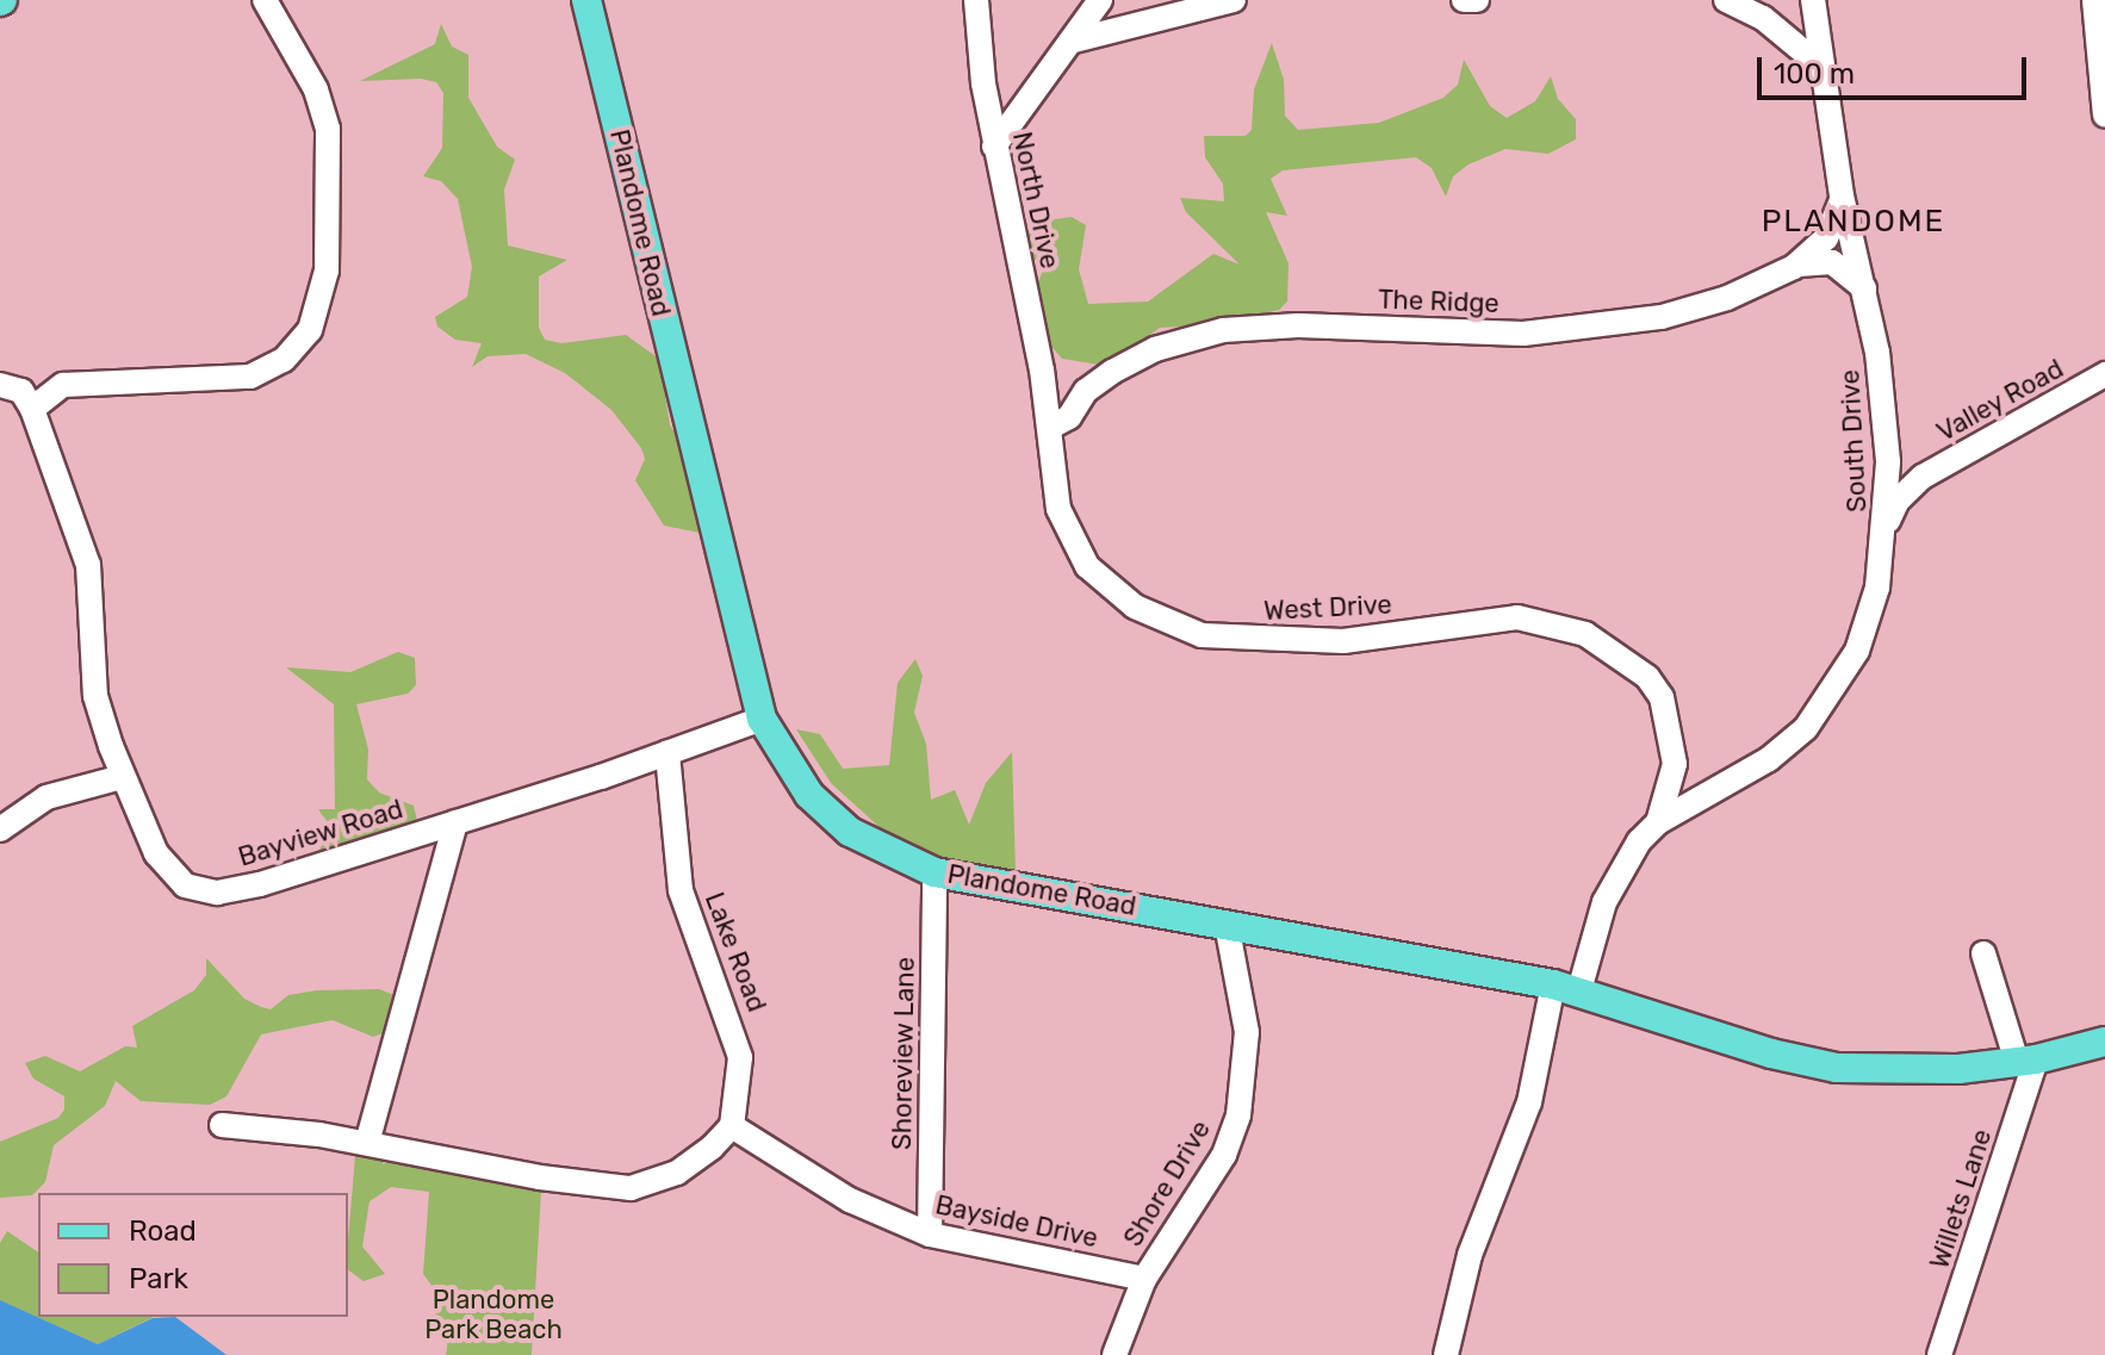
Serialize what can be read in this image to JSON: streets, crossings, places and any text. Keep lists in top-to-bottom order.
{
  "streets": {
    "main road": ["Plandome Road"],
    "street": [
      "North Drive",
      "The Ridge",
      "Valley Road",
      "South Drive",
      "West Drive",
      "Bayview Road",
      "Lake Road",
      "Shoreview Lane",
      "Shore Drive",
      "Willets Lane",
      "Bayside Drive"
    ]
  },
  "crossings": [
    ["North Drive", "The Ridge"],
    ["North Drive", "West Drive"],
    ["Plandome Road", "South Drive"],
    ["Plandome Road", "Bayview Road"],
    ["Plandome Road", "Shoreview Lane"],
    ["Plandome Road", "Shore Drive"],
    ["Plandome Road", "Willets Lane"],
    ["The Ridge", "South Drive"],
    ["The Ridge", "West Drive"],
    ["Valley Road", "South Drive"],
    ["South Drive", "West Drive"],
    ["Bayview Road", "Lake Road"],
    ["Lake Road", "Bayside Drive"],
    ["Shoreview Lane", "Bayside Drive"],
    ["Shore Drive", "Bayside Drive"]
  ],
  "districts": ["PLANDOME"],
  "parks": ["Plandome Park Beach"],
  "legend": ["Road", "Park"],
  "scale_bar": "100 m"
}
